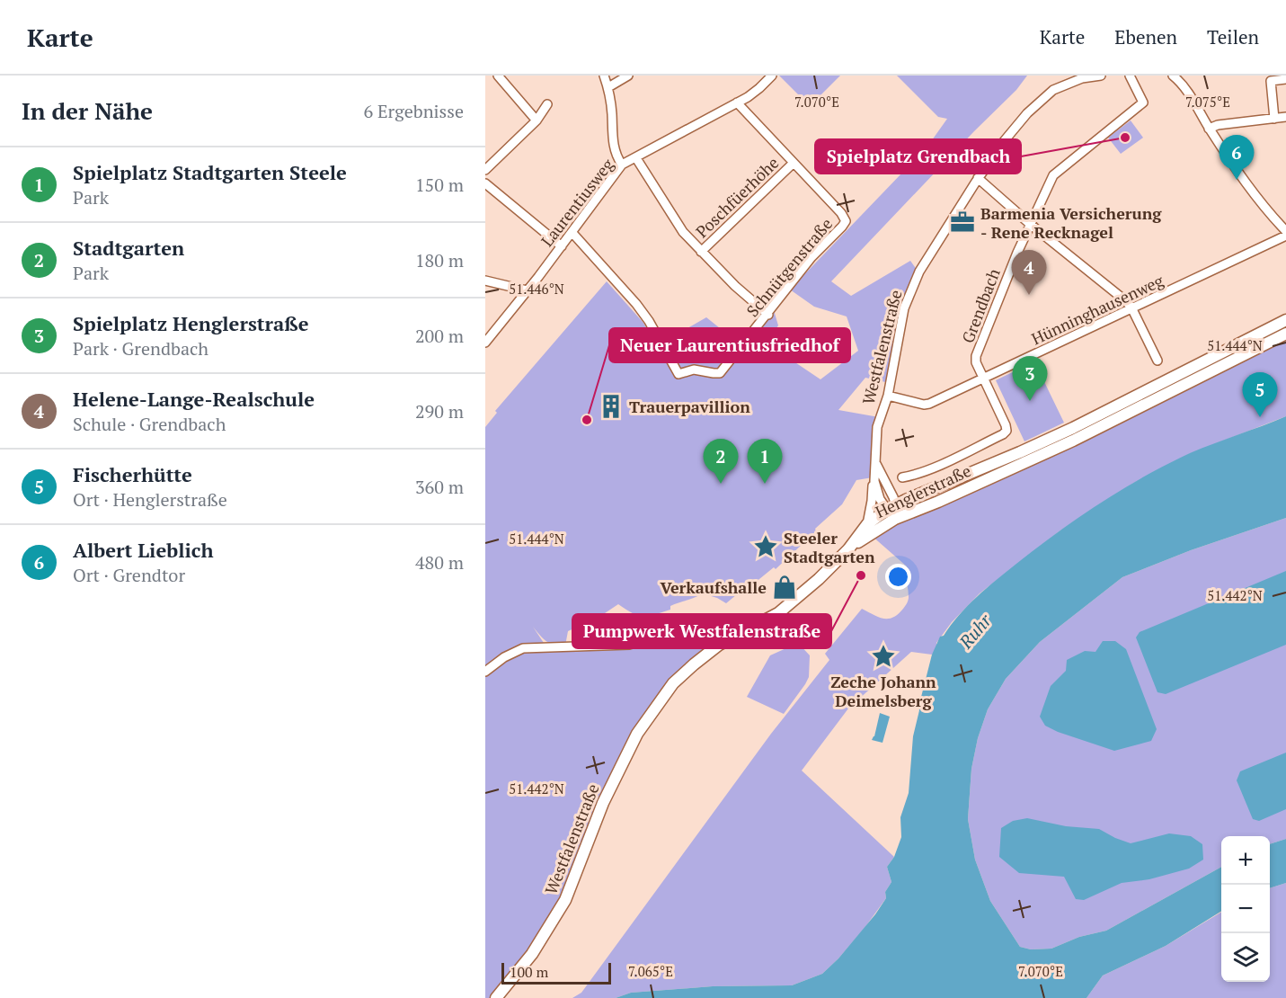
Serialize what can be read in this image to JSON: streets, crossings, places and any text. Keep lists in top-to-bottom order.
{
  "streets": {
    "main road": ["Westfalenstraße", "Henglerstraße"],
    "street": [
      "Poschfüerhöhe",
      "Laurentiusweg",
      "Schnütgenstraße",
      "Grendbach",
      "Hünninghausenweg"
    ]
  },
  "crossings": [
    ["Poschfüerhöhe", "Schnütgenstraße"],
    ["Laurentiusweg", "Schnütgenstraße"],
    ["Grendbach", "Hünninghausenweg"],
    ["Grendbach", "Henglerstraße"],
    ["Hünninghausenweg", "Westfalenstraße"],
    ["Westfalenstraße", "Henglerstraße"]
  ],
  "water": ["Ruhr"],
  "places": {
    "other": ["Spielplatz Grendbach", "Neuer Laurentiusfriedhof", "Pumpwerk Westfalenstraße"],
    "office": ["Barmenia Versicherung - Rene Recknagel"],
    "building": ["Trauerpavillion"],
    "place": ["Steeler Stadtgarten", "Zeche Johann Deimelsberg"],
    "shop": ["Verkaufshalle"]
  },
  "scale_bar": "100 m",
  "page": {
    "header": "Karte",
    "nav": ["Karte", "Ebenen", "Teilen"],
    "heading": ["In der Nähe", "6 Ergebnisse"],
    "pins": [
      "6",
      "4",
      "3",
      "5",
      "1",
      "2"
    ],
    "list": [
      {
        "mark": "1",
        "name": "Spielplatz Stadtgarten Steele",
        "note": "Park",
        "value": "150 m"
      },
      {
        "mark": "2",
        "name": "Stadtgarten",
        "note": "Park",
        "value": "180 m"
      },
      {
        "mark": "3",
        "name": "Spielplatz Henglerstraße",
        "note": "Park · Grendbach",
        "value": "200 m"
      },
      {
        "mark": "4",
        "name": "Helene-Lange-Realschule",
        "note": "Schule · Grendbach",
        "value": "290 m"
      },
      {
        "mark": "5",
        "name": "Fischerhütte",
        "note": "Ort · Henglerstraße",
        "value": "360 m"
      },
      {
        "mark": "6",
        "name": "Albert Lieblich",
        "note": "Ort · Grendtor",
        "value": "480 m"
      }
    ],
    "map_buttons": ["+", "−"],
    "scale": "100 m"
  },
  "coordinates": [
    "7.070°E",
    "7.075°E",
    "51.446°N",
    "51.444°N",
    "51.442°N",
    "7.065°E"
  ]
}
